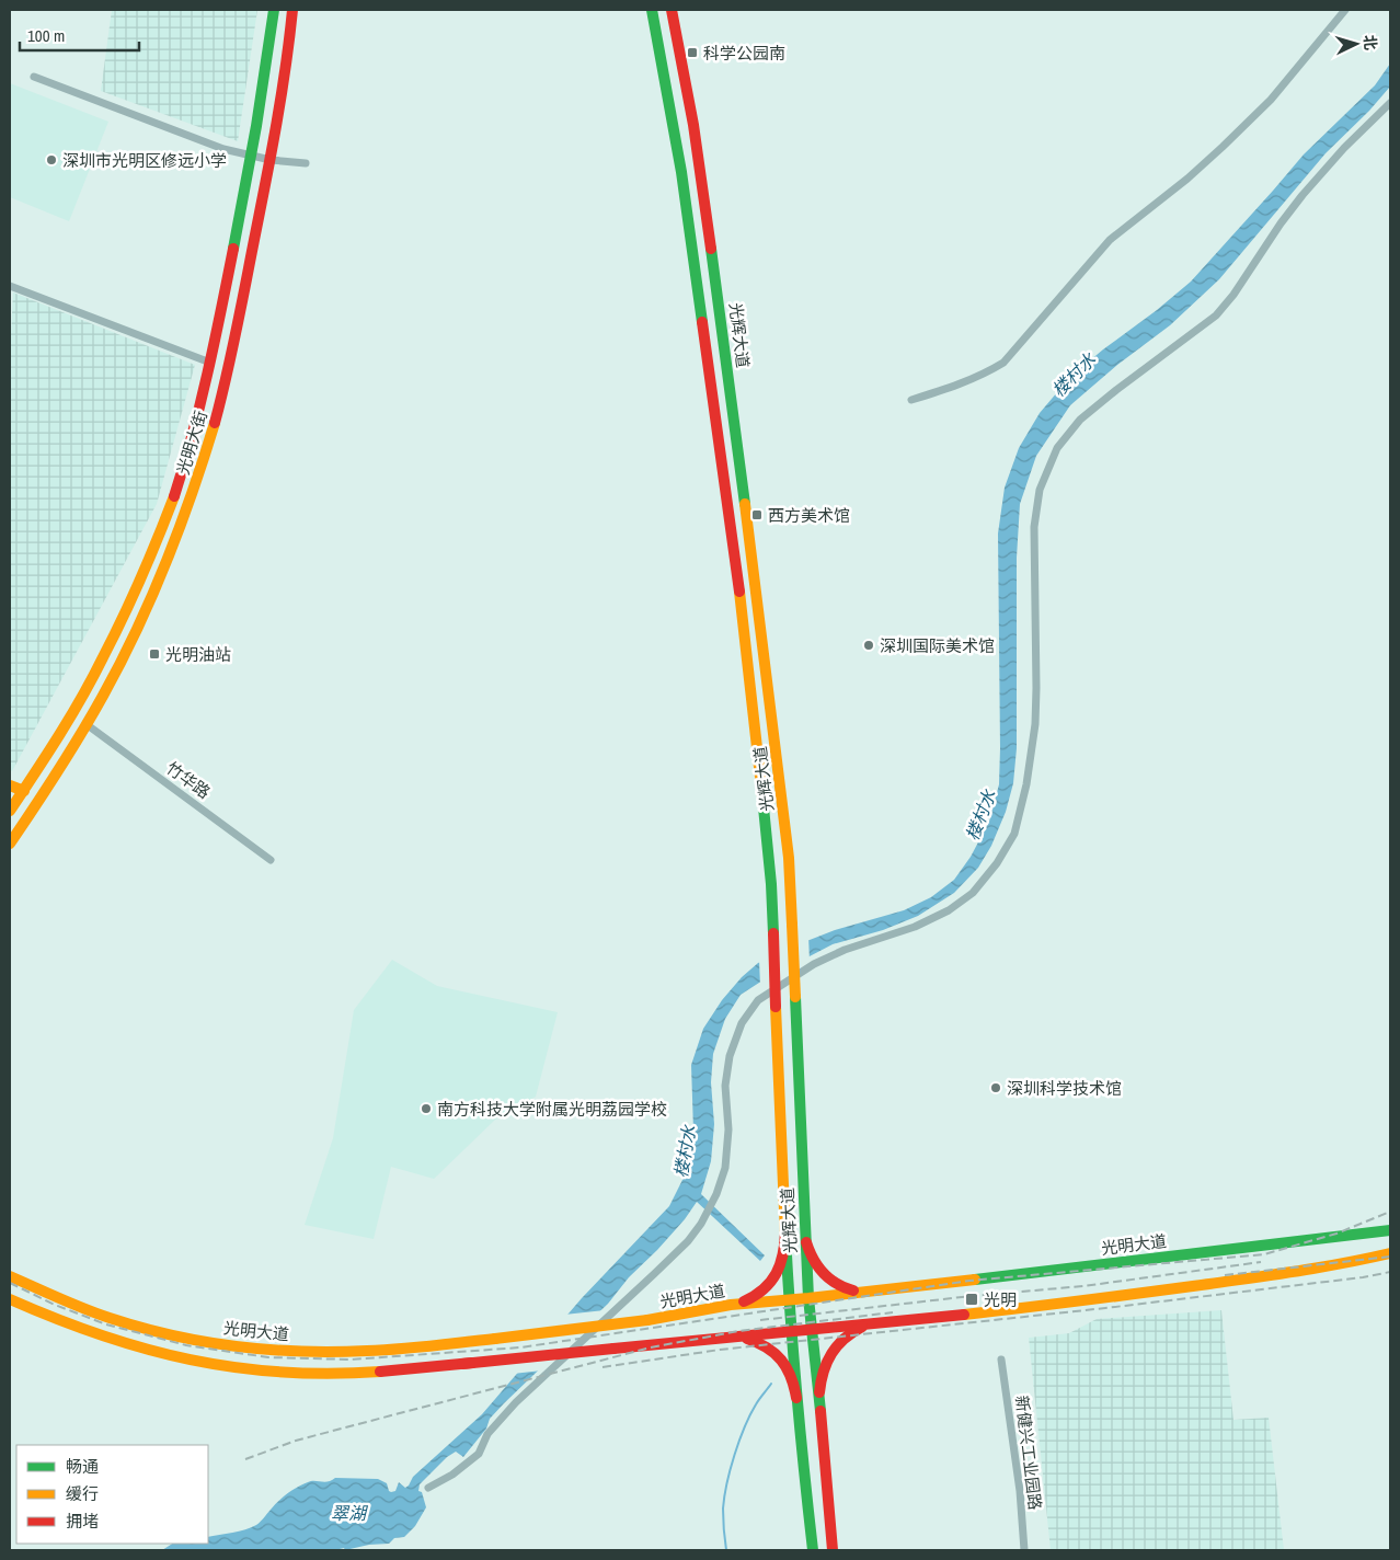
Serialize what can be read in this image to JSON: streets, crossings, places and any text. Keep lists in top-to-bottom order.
{
  "streets": {
    "main road": ["光辉大道", "光明大街", "光明大道"],
    "street": ["竹华路", "新健兴工业园路"]
  },
  "crossings": [
    ["光辉大道", "光明大道"],
    ["光明大街", "竹华路"]
  ],
  "water": ["楼村水", "翠湖"],
  "places": {
    "transit": [
      "科学公园南",
      "西方美术馆",
      "光明油站",
      "光明"
    ],
    "other": [
      "深圳市光明区修远小学",
      "深圳国际美术馆",
      "深圳科学技术馆",
      "南方科技大学附属光明荔园学校"
    ]
  },
  "legend": ["畅通", "缓行", "拥堵"],
  "scale_bar": "100 m",
  "north": "right"
}
